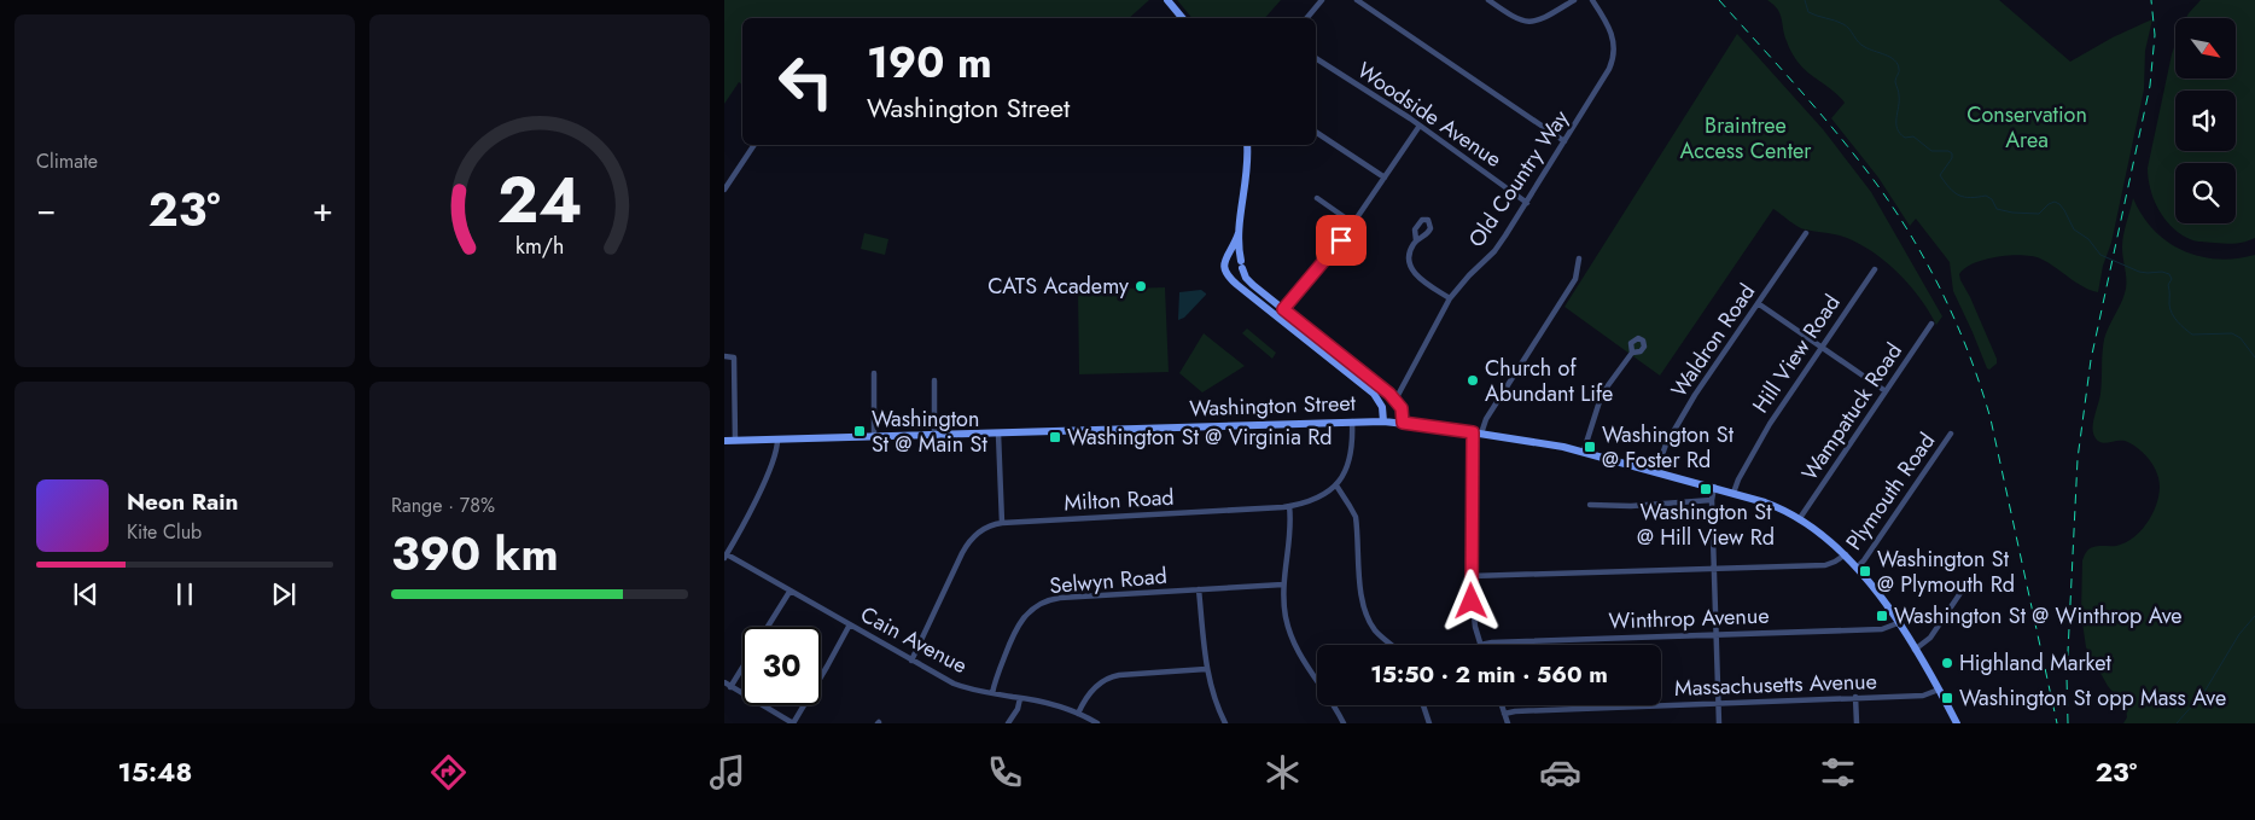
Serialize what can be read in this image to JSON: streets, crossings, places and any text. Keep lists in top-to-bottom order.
{
  "streets": {
    "main road": ["Washington Street"],
    "street": [
      "Woodside Avenue",
      "Old Country Way",
      "Waldron Road",
      "Hill View Road",
      "Wampatuck Road",
      "Plymouth Road",
      "Milton Road",
      "Selwyn Road",
      "Winthrop Avenue",
      "Cain Avenue",
      "Massachusetts Avenue"
    ]
  },
  "crossings": [
    ["Woodside Avenue", "Old Country Way"],
    ["Waldron Road", "Washington Street"],
    ["Hill View Road", "Washington Street"],
    ["Washington Street", "Wampatuck Road"],
    ["Washington Street", "Plymouth Road"],
    ["Washington Street", "Winthrop Avenue"],
    ["Washington Street", "Massachusetts Avenue"],
    ["Milton Road", "Cain Avenue"],
    ["Selwyn Road", "Cain Avenue"]
  ],
  "parks": ["Conservation Area", "Braintree Access Center"],
  "places": {
    "other": ["CATS Academy", "Church of Abundant Life", "Highland Market"],
    "transit": [
      "Washington St @ Main St",
      "Washington St @ Virginia Rd",
      "Washington St @ Foster Rd",
      "Washington St @ Hill View Rd",
      "Washington St @ Plymouth Rd",
      "Washington St @ Winthrop Ave",
      "Washington St opp Mass Ave"
    ]
  },
  "north": "bottom right",
  "page": {
    "tile": [
      "Climate",
      ["Range · 78%", "390 km"]
    ],
    "turn": ["190 m", "Washington Street"],
    "heat": ["−", "23°", "+"],
    "song": ["Neon Rain", "Kite Club"],
    "limit": "30",
    "trip": "15:50 · 2 min · 560 m",
    "tabs": ["15:48", "23°"],
    "gauge": ["24", "km/h"]
  }
}
